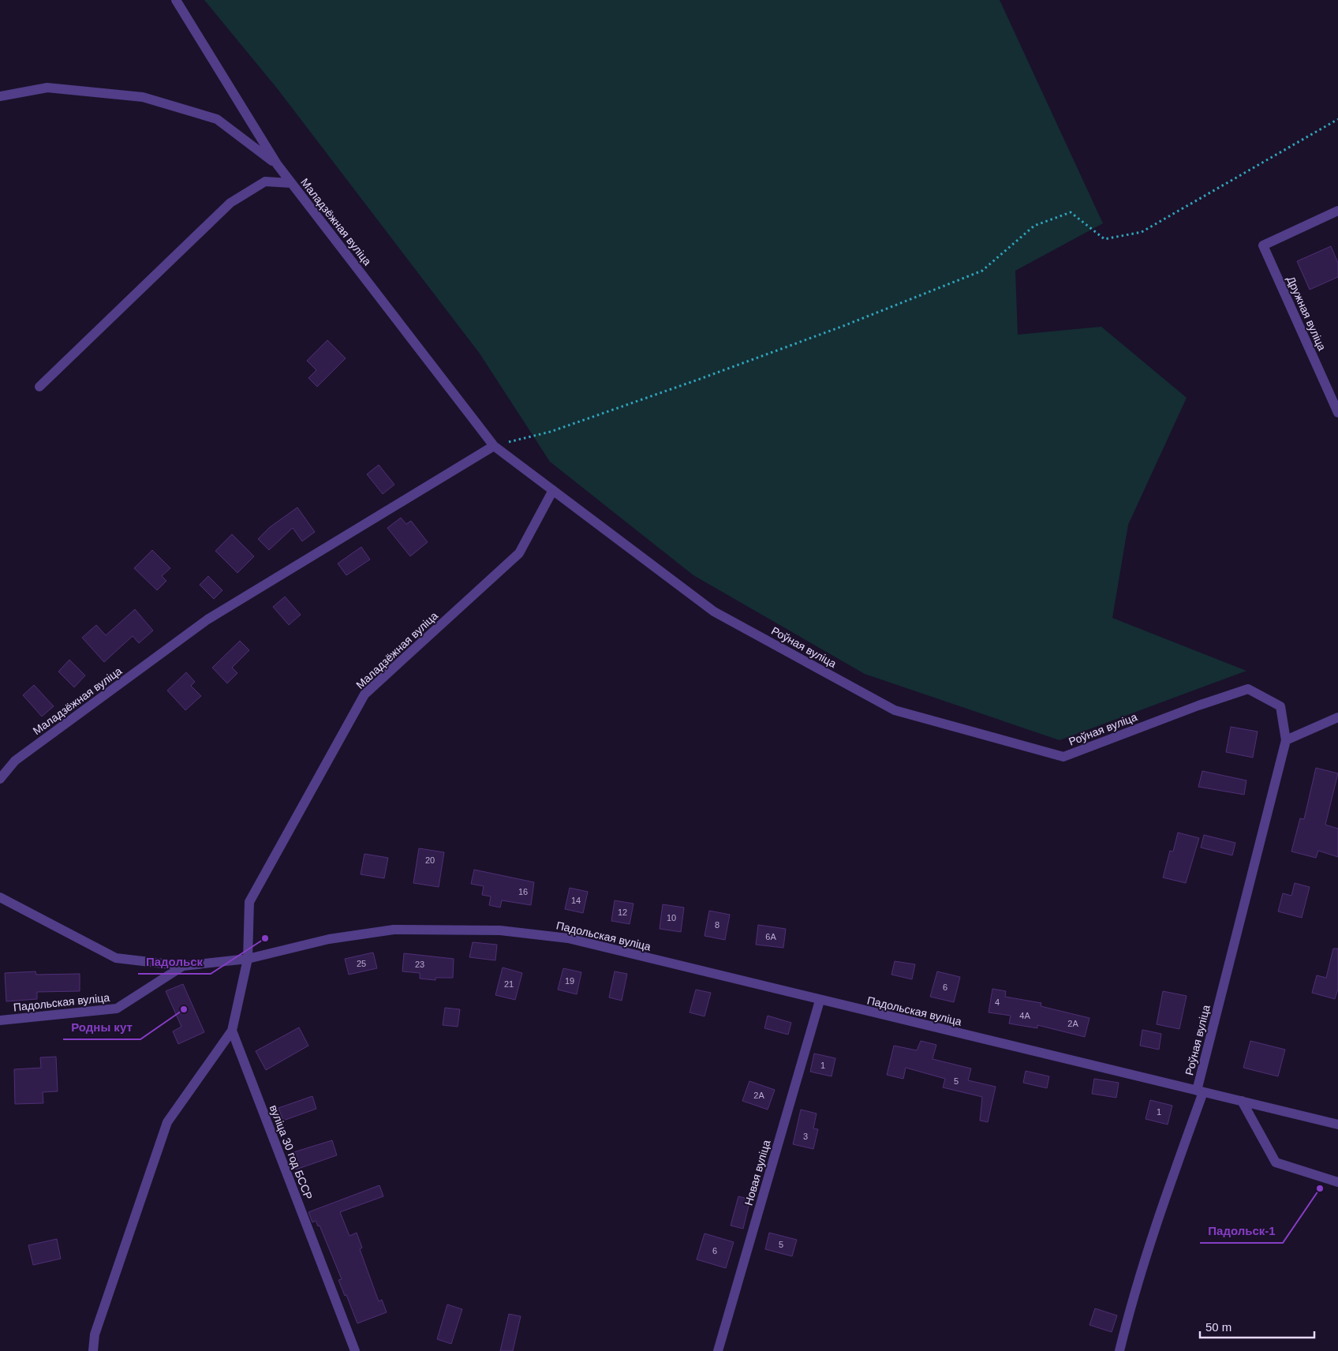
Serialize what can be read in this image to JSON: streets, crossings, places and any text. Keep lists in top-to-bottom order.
{
  "streets": {
    "street": [
      "Маладзёжная вуліца",
      "Дружная вуліца",
      "Роўная вуліца",
      "Падольская вуліца",
      "вуліца 30 год БССР",
      "Новая вуліца"
    ]
  },
  "crossings": [
    ["Маладзёжная вуліца", "Роўная вуліца"],
    ["Маладзёжная вуліца", "Падольская вуліца"],
    ["Роўная вуліца", "Падольская вуліца"],
    ["Падольская вуліца", "Новая вуліца"]
  ],
  "places": ["Падольск", "Родны кут", "Падольск-1"],
  "house_numbers": [
    "20",
    "16",
    "14",
    "12",
    "10",
    "8",
    "6А",
    "25",
    "23",
    "19",
    "21",
    "6",
    "4",
    "4А",
    "2А",
    "1",
    "5",
    "2А",
    "1",
    "3",
    "5",
    "6"
  ],
  "scale_bar": "50 m"
}
